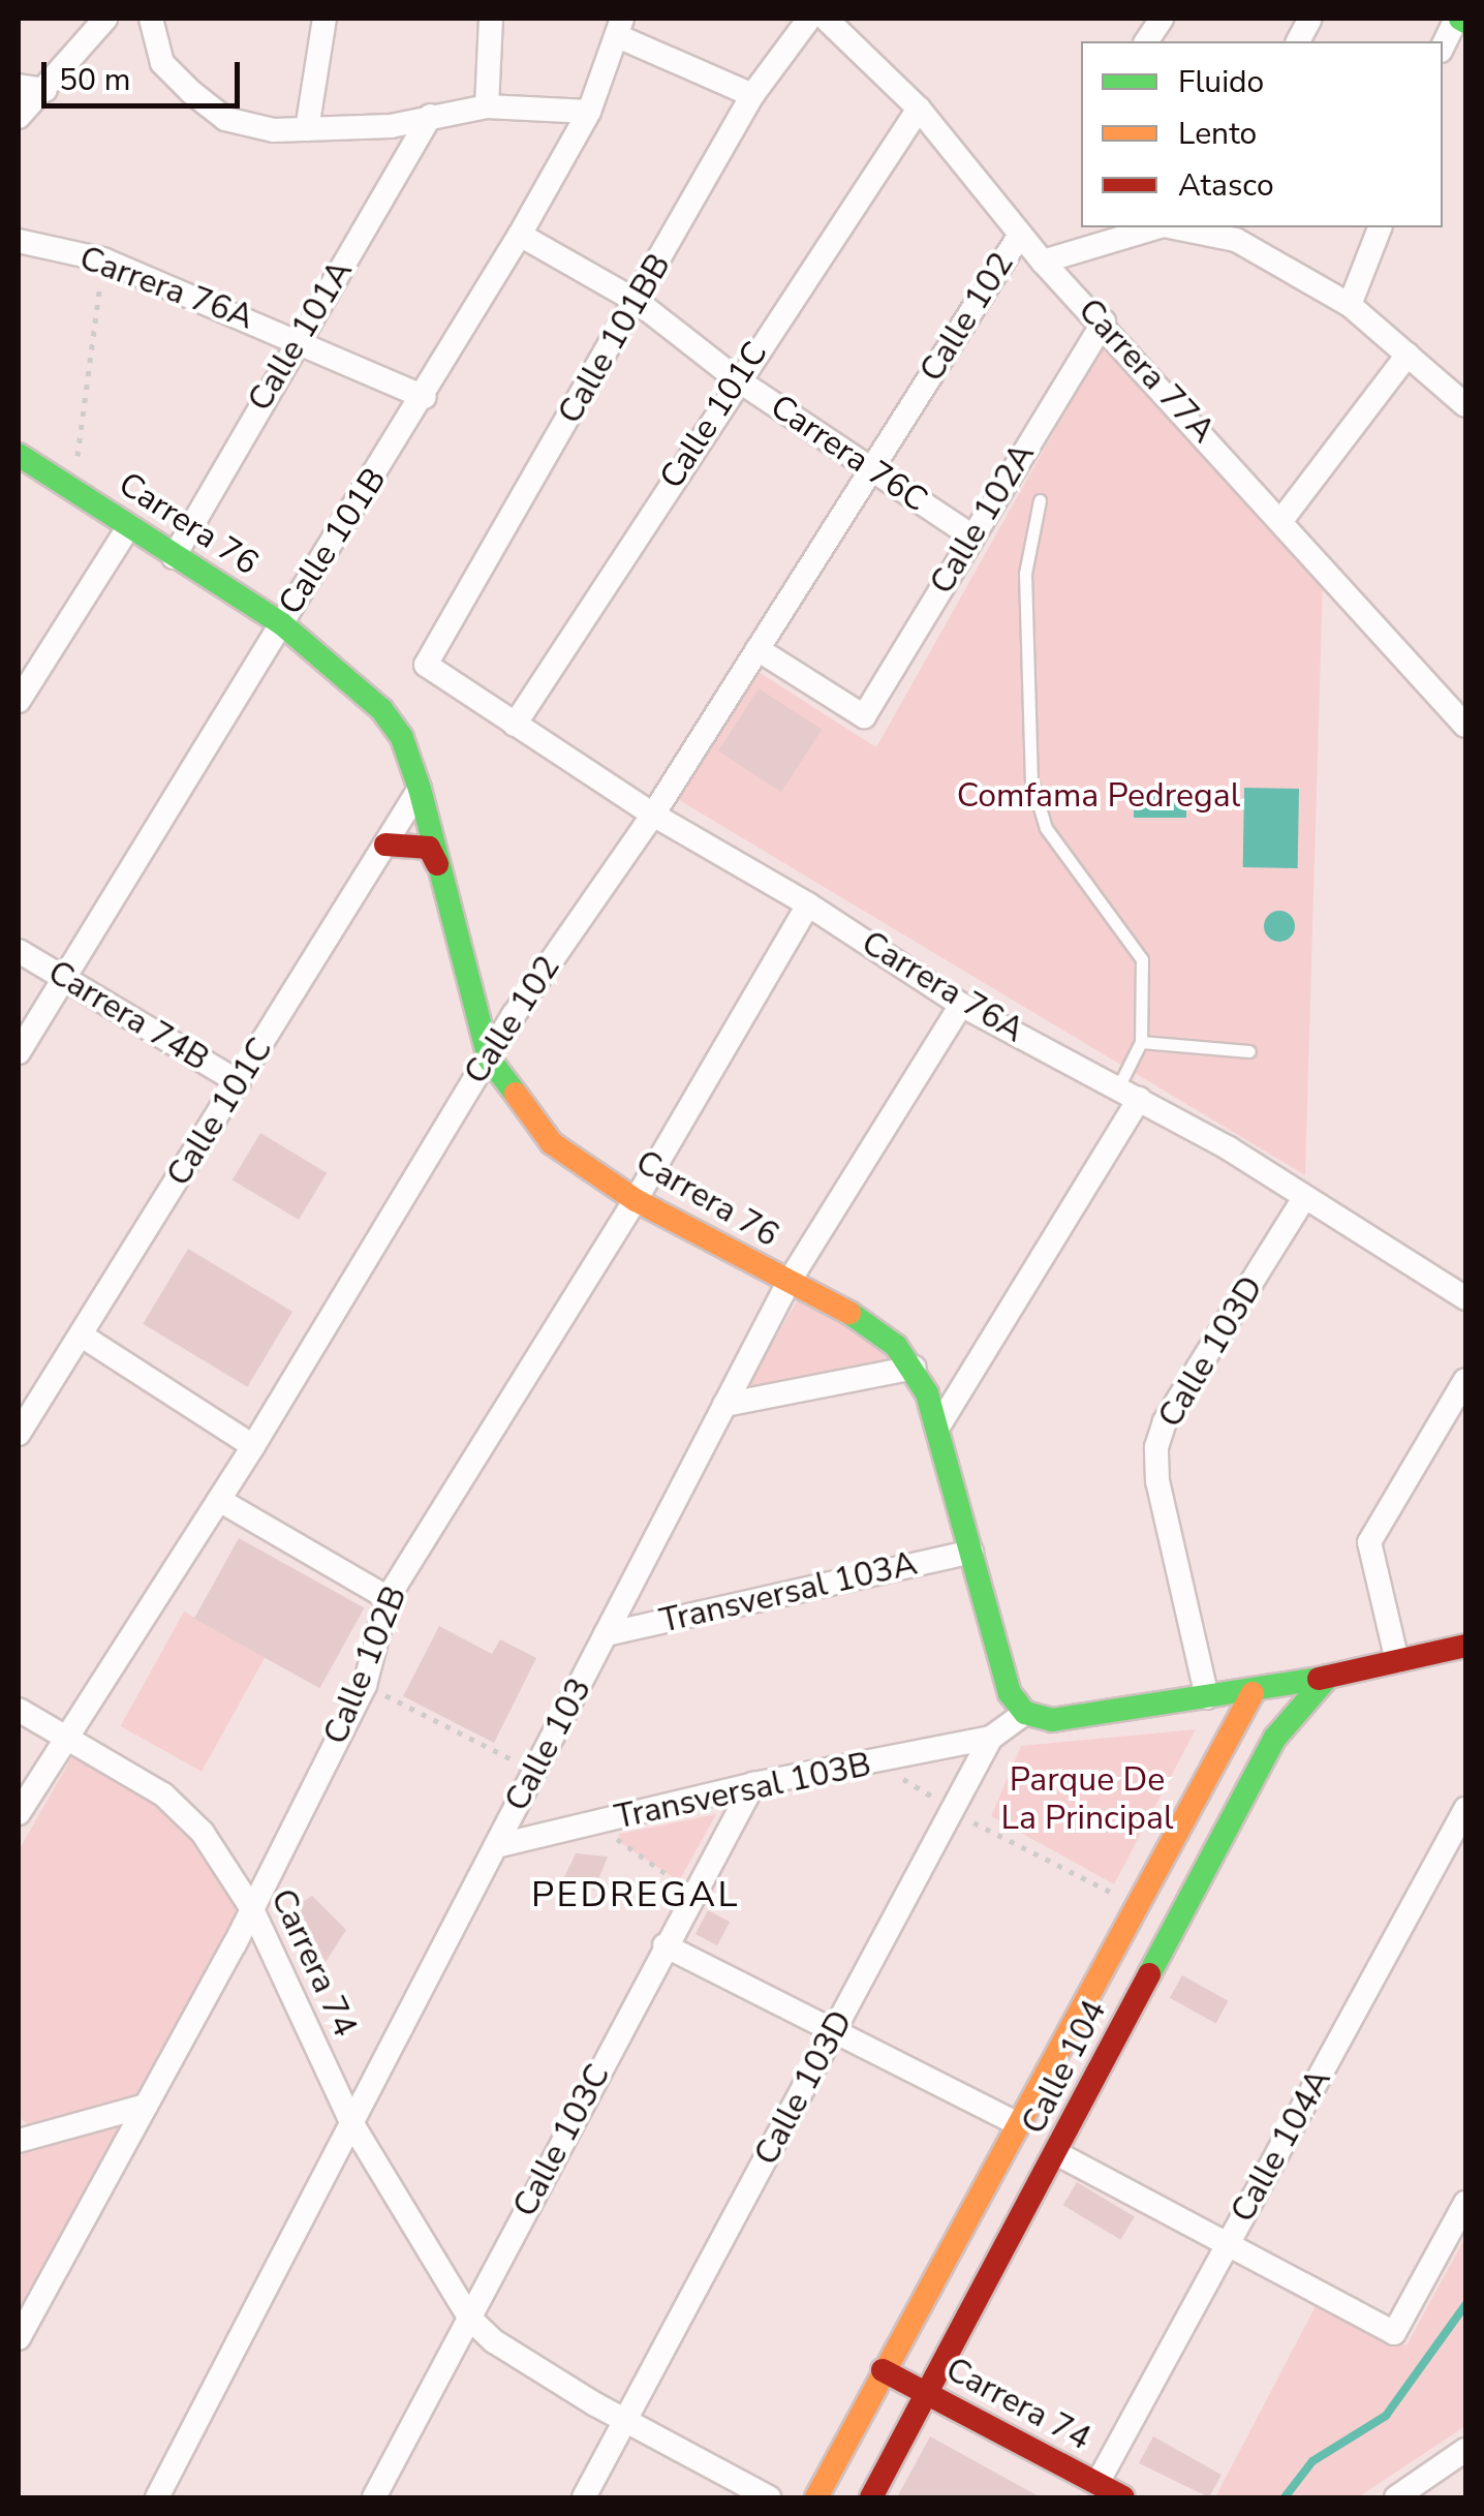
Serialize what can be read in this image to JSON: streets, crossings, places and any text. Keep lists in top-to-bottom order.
{
  "streets": {
    "main road": ["Carrera 76", "Carrera 74", "Calle 104"],
    "street": [
      "Carrera 76A",
      "Calle 102",
      "Calle 101A",
      "Calle 101BB",
      "Carrera 77A",
      "Calle 101C",
      "Carrera 76C",
      "Calle 102A",
      "Calle 101B",
      "Carrera 74B",
      "Calle 103D",
      "Transversal 103A",
      "Calle 102B",
      "Calle 103",
      "Transversal 103B",
      "Calle 103C",
      "Calle 104A"
    ]
  },
  "crossings": [
    ["Carrera 76A", "Calle 102"],
    ["Carrera 76A", "Calle 101A"],
    ["Carrera 76A", "Calle 101BB"],
    ["Carrera 76A", "Calle 101C"],
    ["Carrera 76A", "Calle 101B"],
    ["Carrera 76A", "Calle 103D"],
    ["Carrera 76A", "Calle 102B"],
    ["Carrera 76A", "Calle 103"],
    ["Calle 102", "Carrera 77A"],
    ["Calle 102", "Carrera 76C"],
    ["Calle 102", "Calle 102A"],
    ["Calle 102", "Carrera 76"],
    ["Calle 102", "Carrera 74"],
    ["Calle 101A", "Carrera 76"],
    ["Calle 101BB", "Carrera 76C"],
    ["Carrera 77A", "Calle 101C"],
    ["Carrera 77A", "Calle 102A"],
    ["Calle 101C", "Carrera 76C"],
    ["Calle 101C", "Carrera 76"],
    ["Calle 101C", "Carrera 74B"],
    ["Carrera 76C", "Calle 102A"],
    ["Carrera 76C", "Calle 101B"],
    ["Carrera 76", "Calle 101B"],
    ["Carrera 76", "Transversal 103A"],
    ["Carrera 76", "Calle 102B"],
    ["Carrera 76", "Calle 103"],
    ["Calle 101B", "Carrera 74B"],
    ["Calle 103D", "Transversal 103B"],
    ["Calle 103D", "Carrera 74"],
    ["Transversal 103A", "Calle 103"],
    ["Calle 102B", "Carrera 74"],
    ["Calle 103", "Transversal 103B"],
    ["Calle 103", "Carrera 74"],
    ["Transversal 103B", "Calle 103C"],
    ["Carrera 74", "Calle 104"],
    ["Carrera 74", "Calle 103C"],
    ["Carrera 74", "Calle 104A"]
  ],
  "districts": ["PEDREGAL"],
  "parks": ["Comfama Pedregal", "Parque De La Principal"],
  "legend": ["Fluido", "Lento", "Atasco"],
  "scale_bar": "50 m"
}
